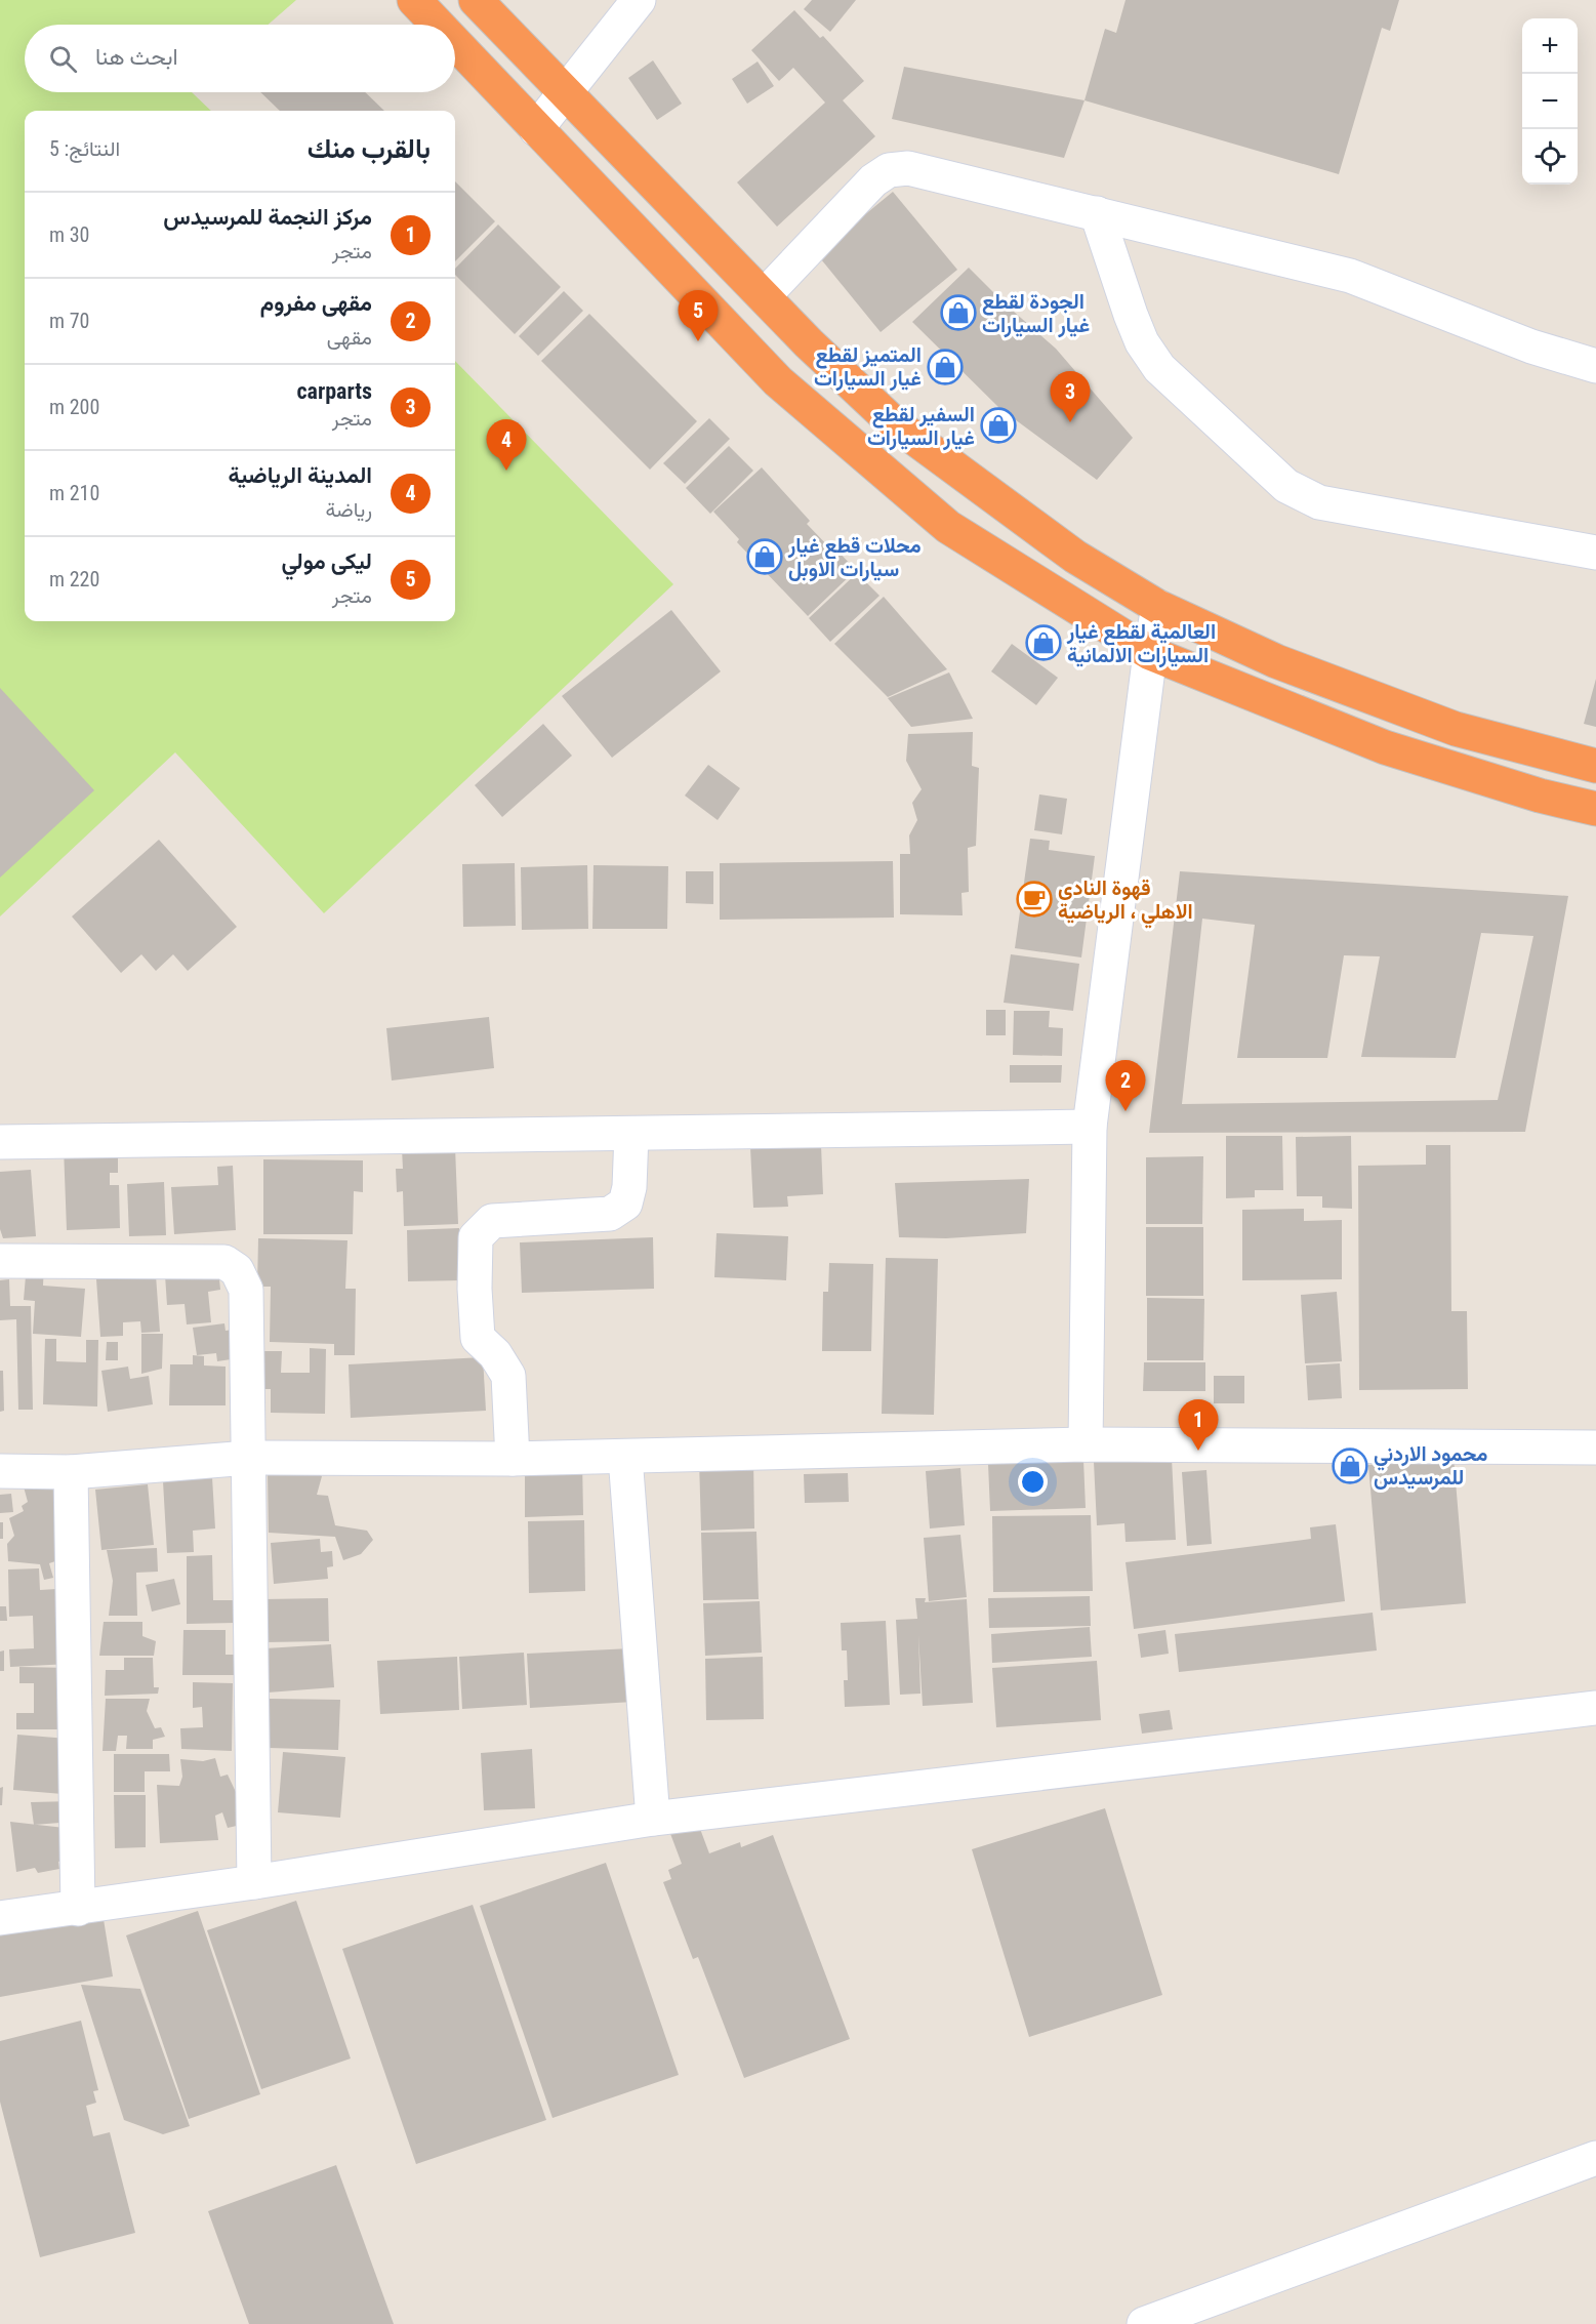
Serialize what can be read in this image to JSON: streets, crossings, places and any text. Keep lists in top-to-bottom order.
{
  "places": {
    "shop": [
      "الجودة لقطع غيار السيارات",
      "المتميز لقطع غيار السيارات",
      "السفير لقطع غيار السيارات",
      "محلات قطع غيار سيارات الاوبل",
      "العالمية لقطع غيار السيارات الالمانية",
      "محمود الاردني للمرسيدس"
    ],
    "cafe": ["قهوة النادي الاهلي ، الرياضية"]
  },
  "page": {
    "map_buttons": ["+", "−"],
    "search": "ابحث هنا",
    "heading": ["بالقرب منك", "النتائج: 5"],
    "list": [
      {
        "mark": "1",
        "name": "مركز النجمة للمرسيدس",
        "note": "متجر",
        "value": "30 m"
      },
      {
        "mark": "2",
        "name": "مقهى مفروم",
        "note": "مقهى",
        "value": "70 m"
      },
      {
        "mark": "3",
        "name": "carparts",
        "note": "متجر",
        "value": "200 m"
      },
      {
        "mark": "4",
        "name": "المدينة الرياضية",
        "note": "رياضة",
        "value": "210 m"
      },
      {
        "mark": "5",
        "name": "ليكى مولي",
        "note": "متجر",
        "value": "220 m"
      }
    ],
    "pins": [
      "5",
      "3",
      "4",
      "2",
      "1"
    ]
  }
}
